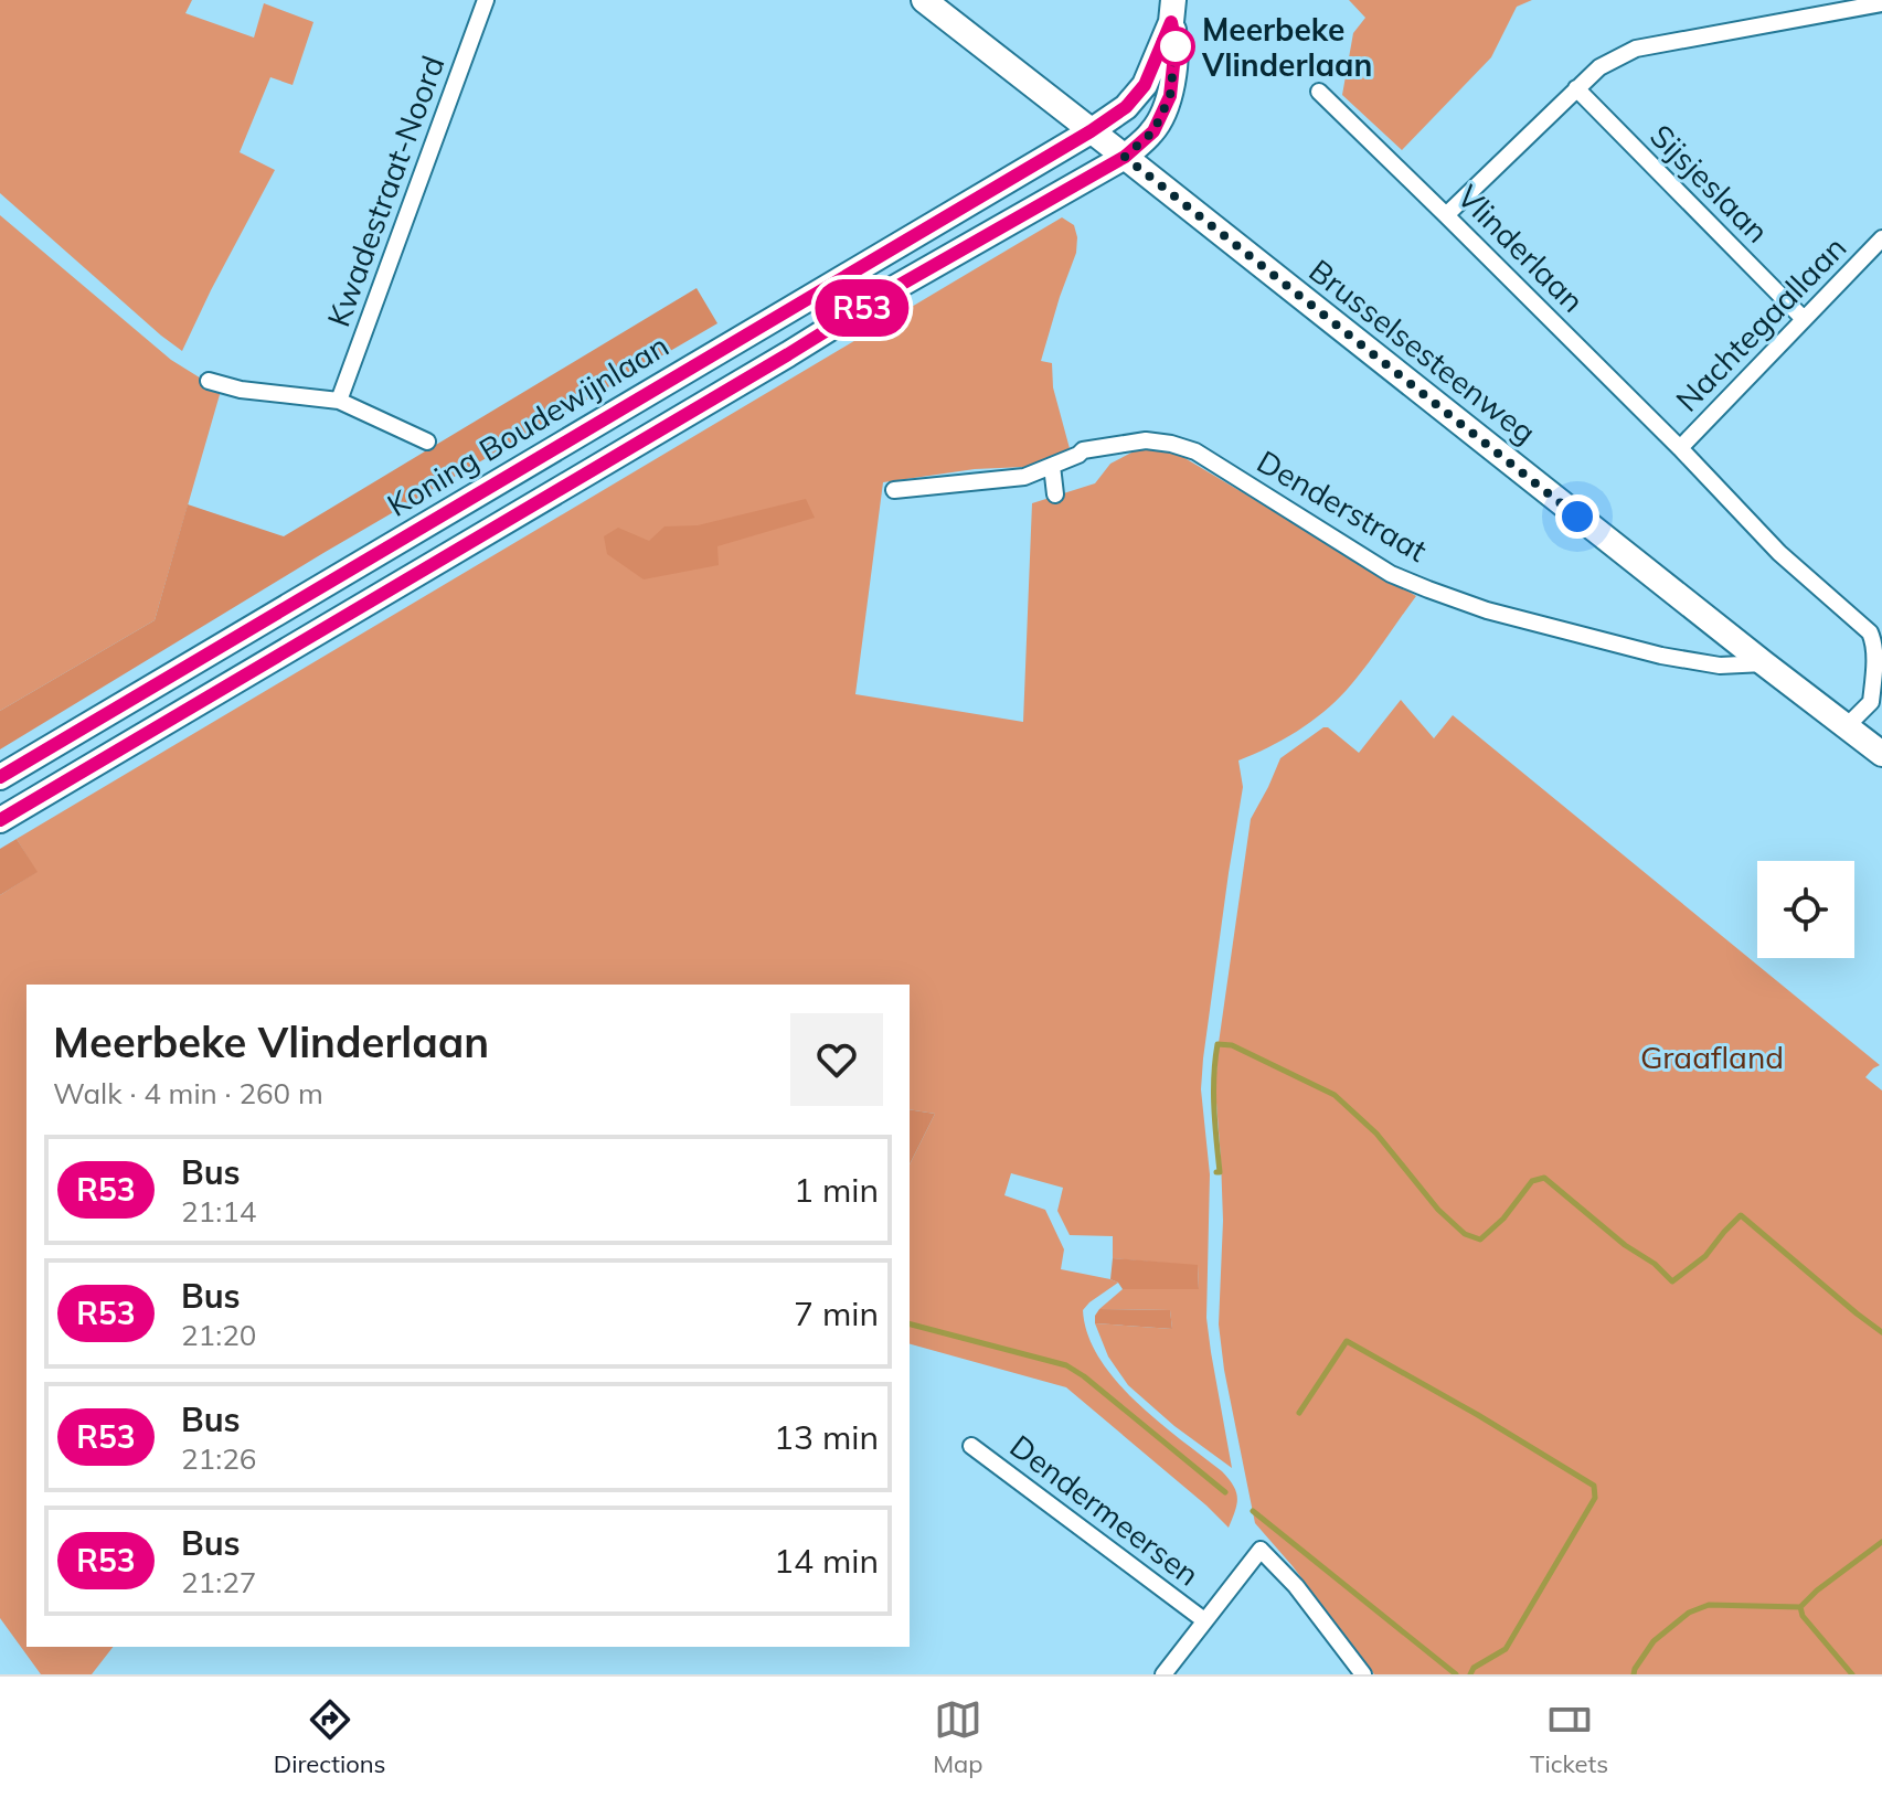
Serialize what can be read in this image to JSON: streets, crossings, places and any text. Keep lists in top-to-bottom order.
{
  "streets": {
    "main road": ["Brusselsesteenweg", "Koning Boudewijnlaan"],
    "street": [
      "Sijsjeslaan",
      "Kwadestraat-Noord",
      "Vlinderlaan",
      "Nachtegaallaan",
      "Denderstraat",
      "Dendermeersen"
    ]
  },
  "crossings": [
    ["Sijsjeslaan", "Nachtegaallaan"],
    ["Vlinderlaan", "Nachtegaallaan"],
    ["Brusselsesteenweg", "Koning Boudewijnlaan"],
    ["Brusselsesteenweg", "Denderstraat"]
  ],
  "parks": ["Graafland"],
  "places": ["Meerbeke Vlinderlaan"],
  "lines": ["bus line R53"],
  "page": {
    "on_map": "R53",
    "heading": ["Meerbeke Vlinderlaan", "Walk · 4 min · 260 m"],
    "list": [
      {
        "mark": "R53",
        "name": "Bus",
        "note": "21:14",
        "value": "1 min"
      },
      {
        "mark": "R53",
        "name": "Bus",
        "note": "21:20",
        "value": "7 min"
      },
      {
        "mark": "R53",
        "name": "Bus",
        "note": "21:26",
        "value": "13 min"
      },
      {
        "mark": "R53",
        "name": "Bus",
        "note": "21:27",
        "value": "14 min"
      }
    ],
    "tabs": ["Directions", "Map", "Tickets"]
  }
}
